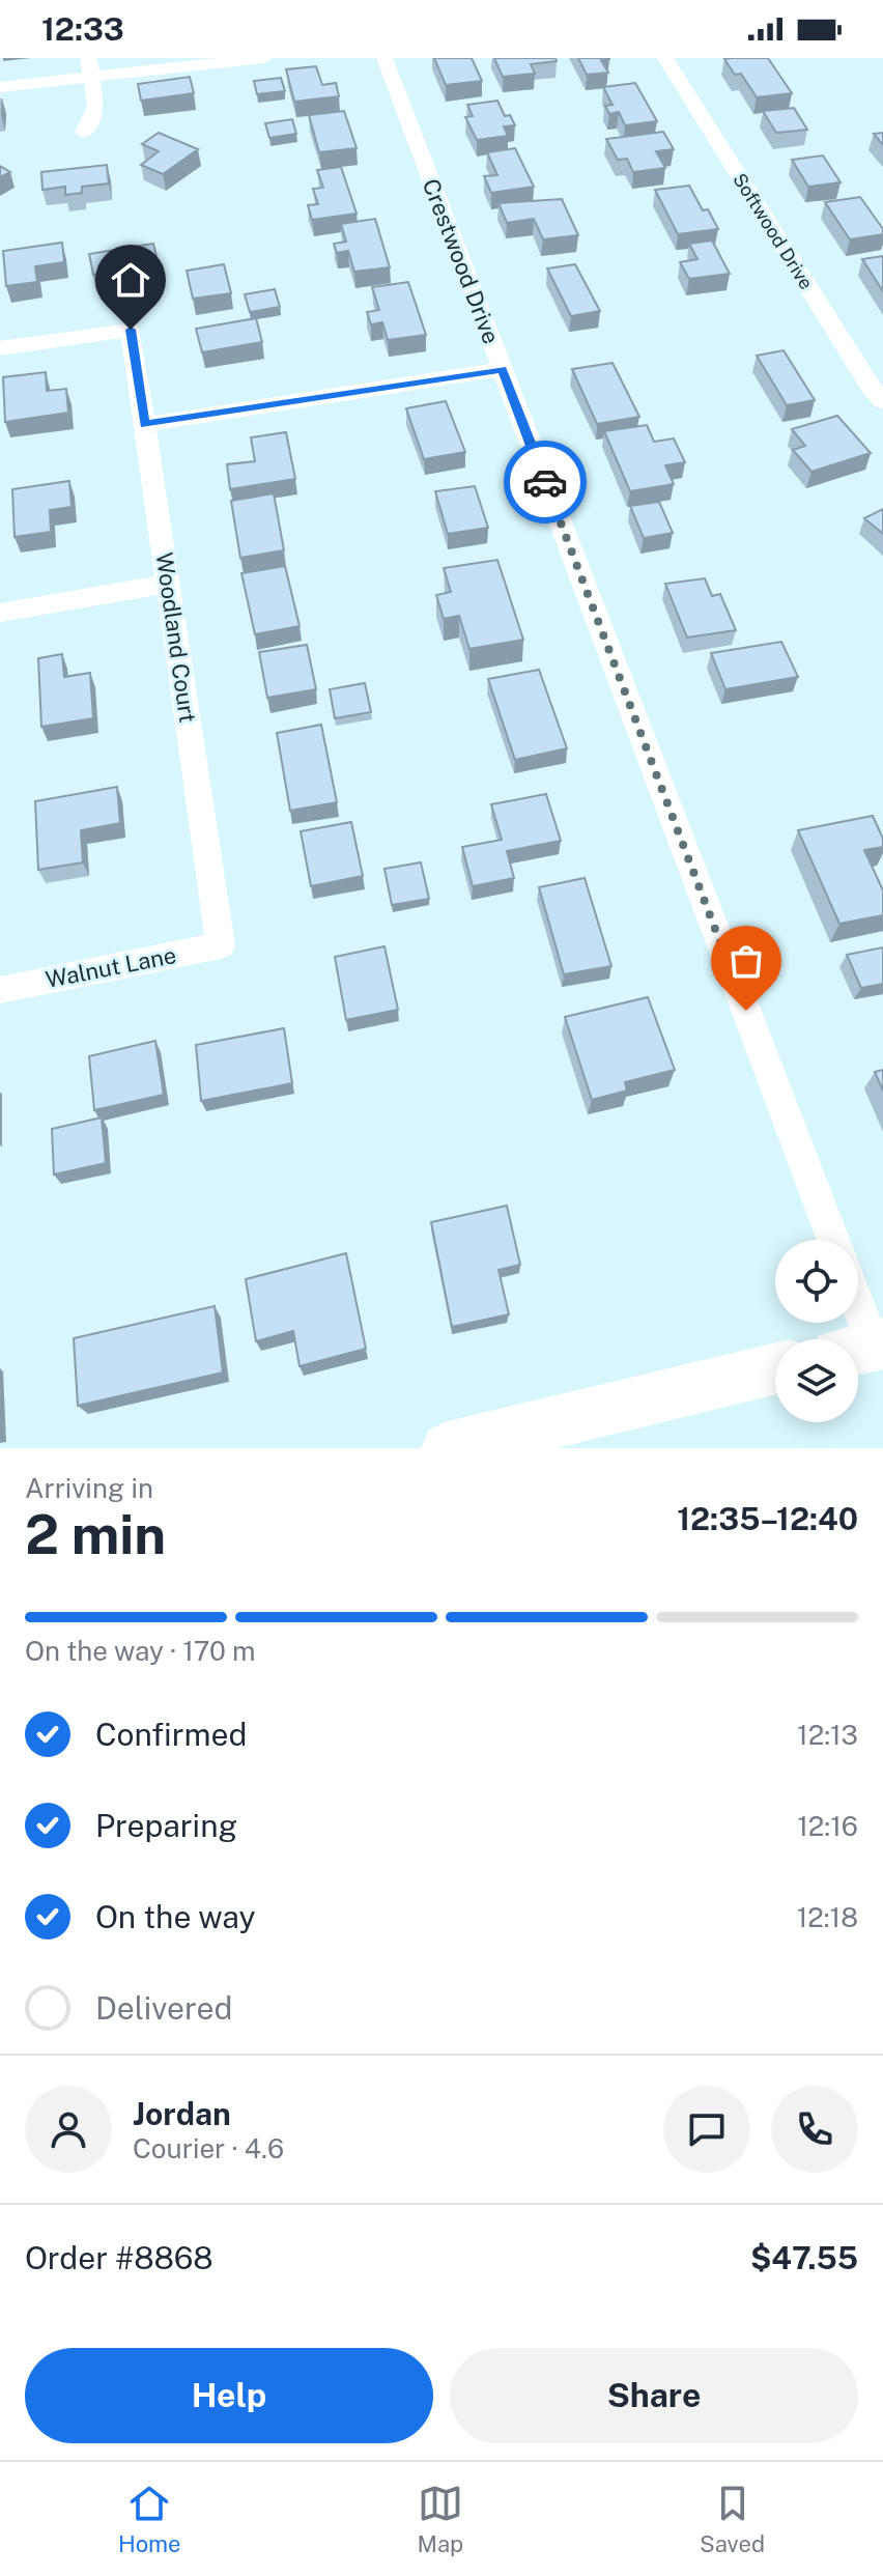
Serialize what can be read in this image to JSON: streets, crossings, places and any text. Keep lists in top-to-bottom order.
{
  "streets": {
    "street": [
      "Softwood Drive",
      "Crestwood Drive",
      "Woodland Court",
      "Walnut Lane"
    ]
  },
  "crossings": [
    ["Woodland Court", "Walnut Lane"]
  ],
  "page": {
    "status": "12:33",
    "heading": ["2 min", "Arriving in", "12:35–12:40"],
    "panel": [
      "Jordan",
      "Courier · 4.6",
      "Order #8868",
      "$47.55"
    ],
    "bar": "On the way · 170 m",
    "list": [
      ["Confirmed", "12:13"],
      ["Preparing", "12:16"],
      ["On the way", "12:18"],
      "Delivered"
    ],
    "buttons": ["Help", "Share"],
    "tabs": ["Home", "Map", "Saved"]
  }
}
